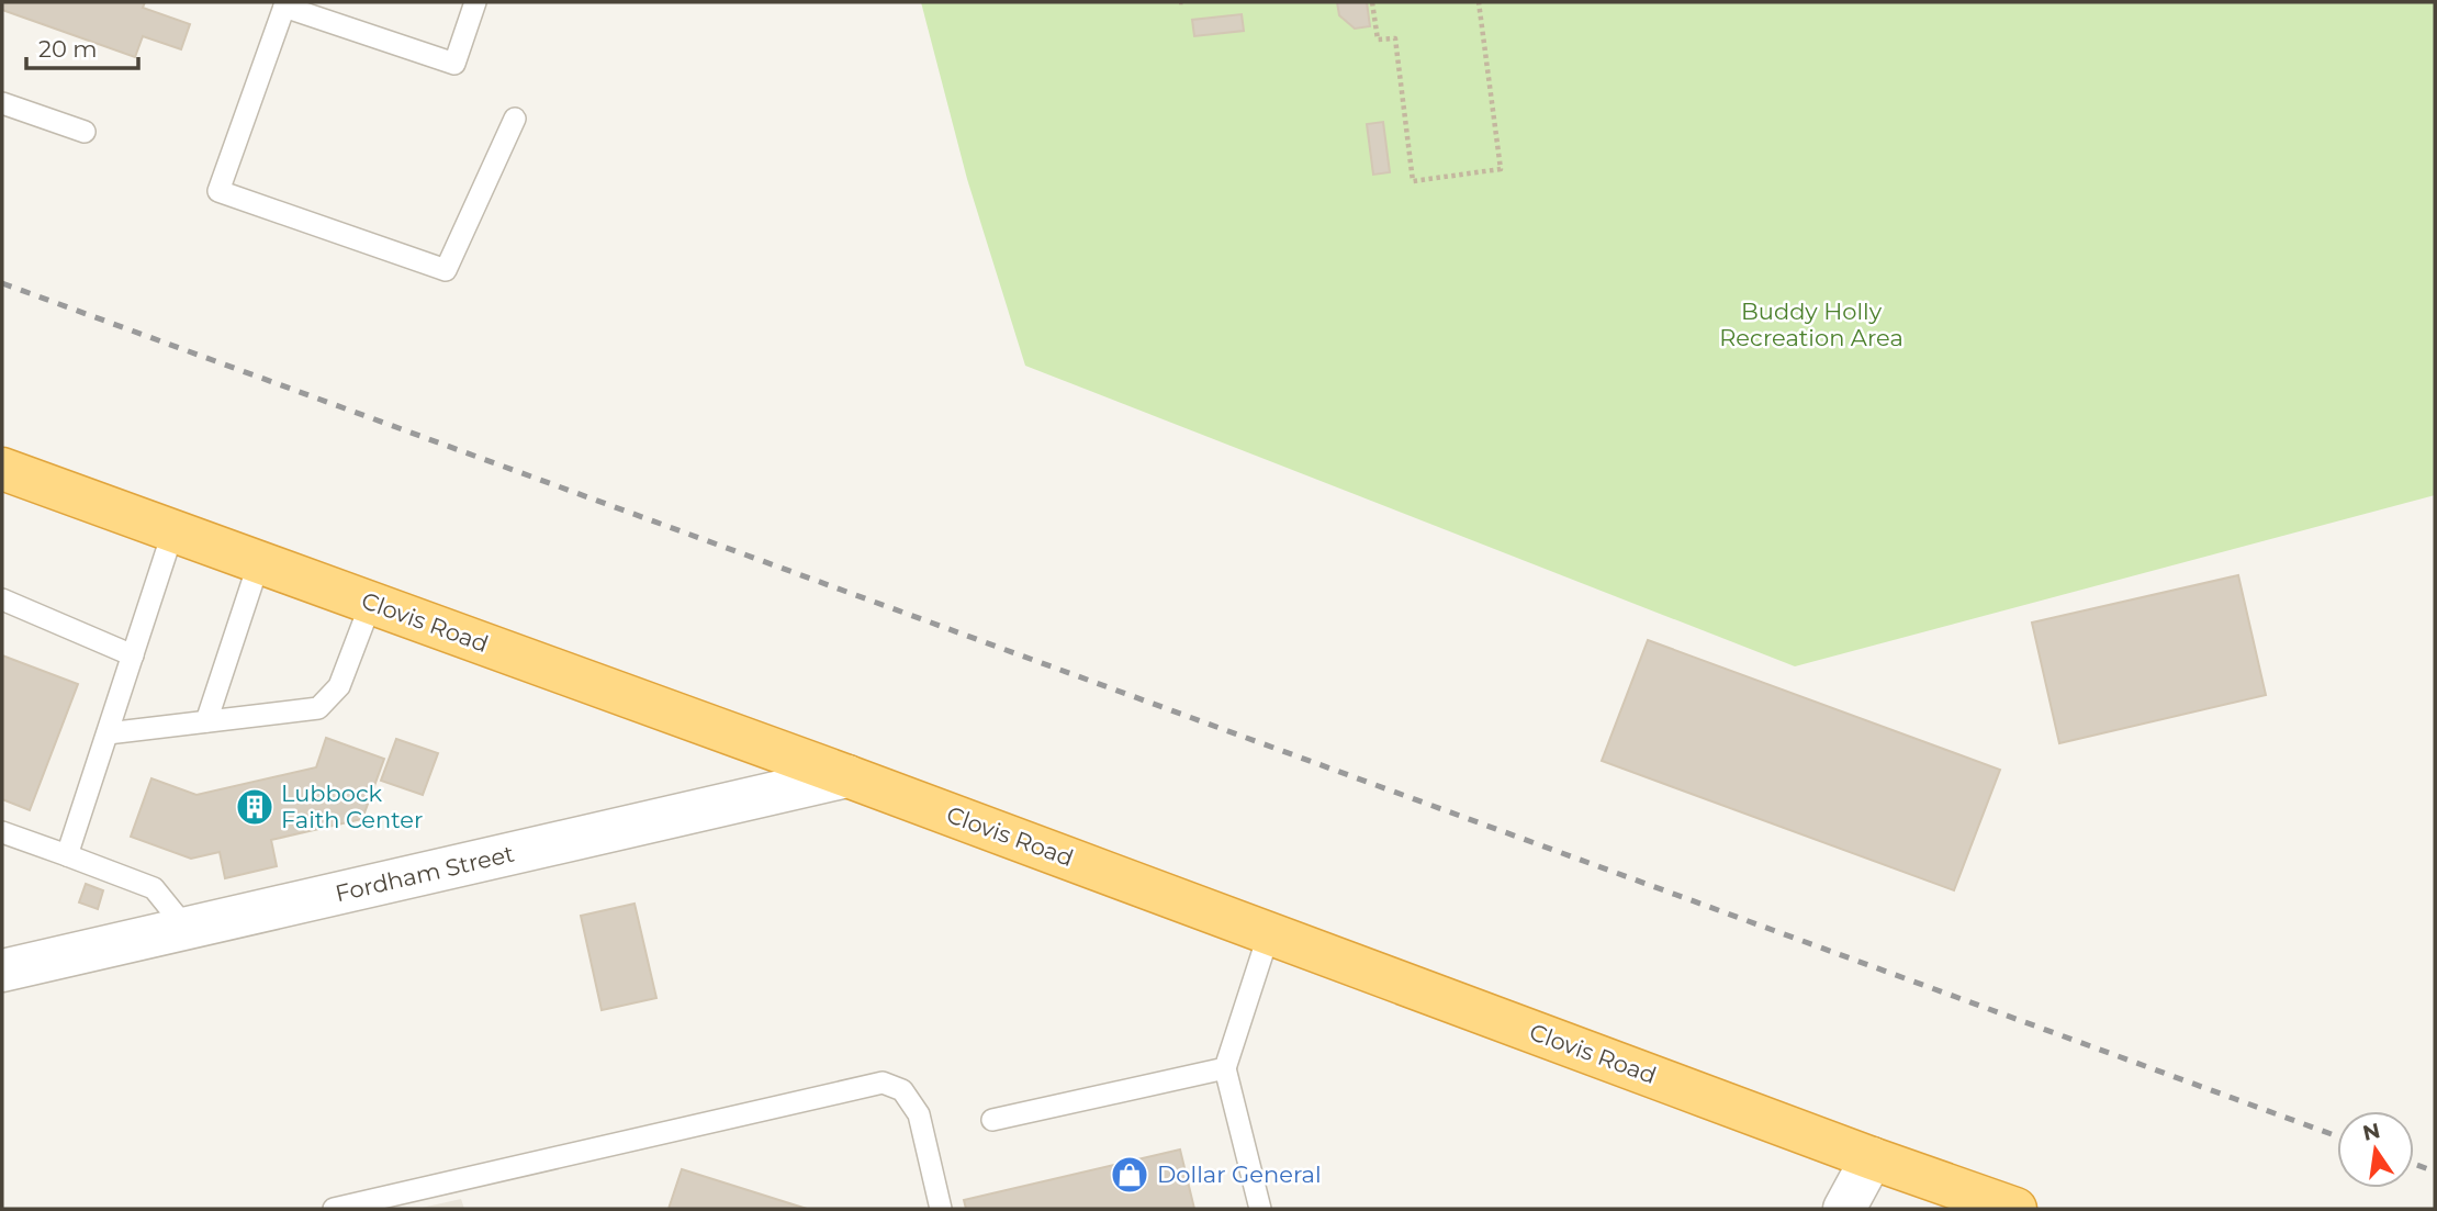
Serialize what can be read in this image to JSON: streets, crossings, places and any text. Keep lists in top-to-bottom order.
{
  "streets": {
    "highway": ["Clovis Road"],
    "street": ["Fordham Street"]
  },
  "crossings": [
    ["Clovis Road", "Fordham Street"]
  ],
  "parks": ["Buddy Holly Recreation Area"],
  "places": {
    "building": ["Lubbock Faith Center"],
    "shop": ["Dollar General"]
  },
  "scale_bar": "20 m",
  "north": "top"
}
